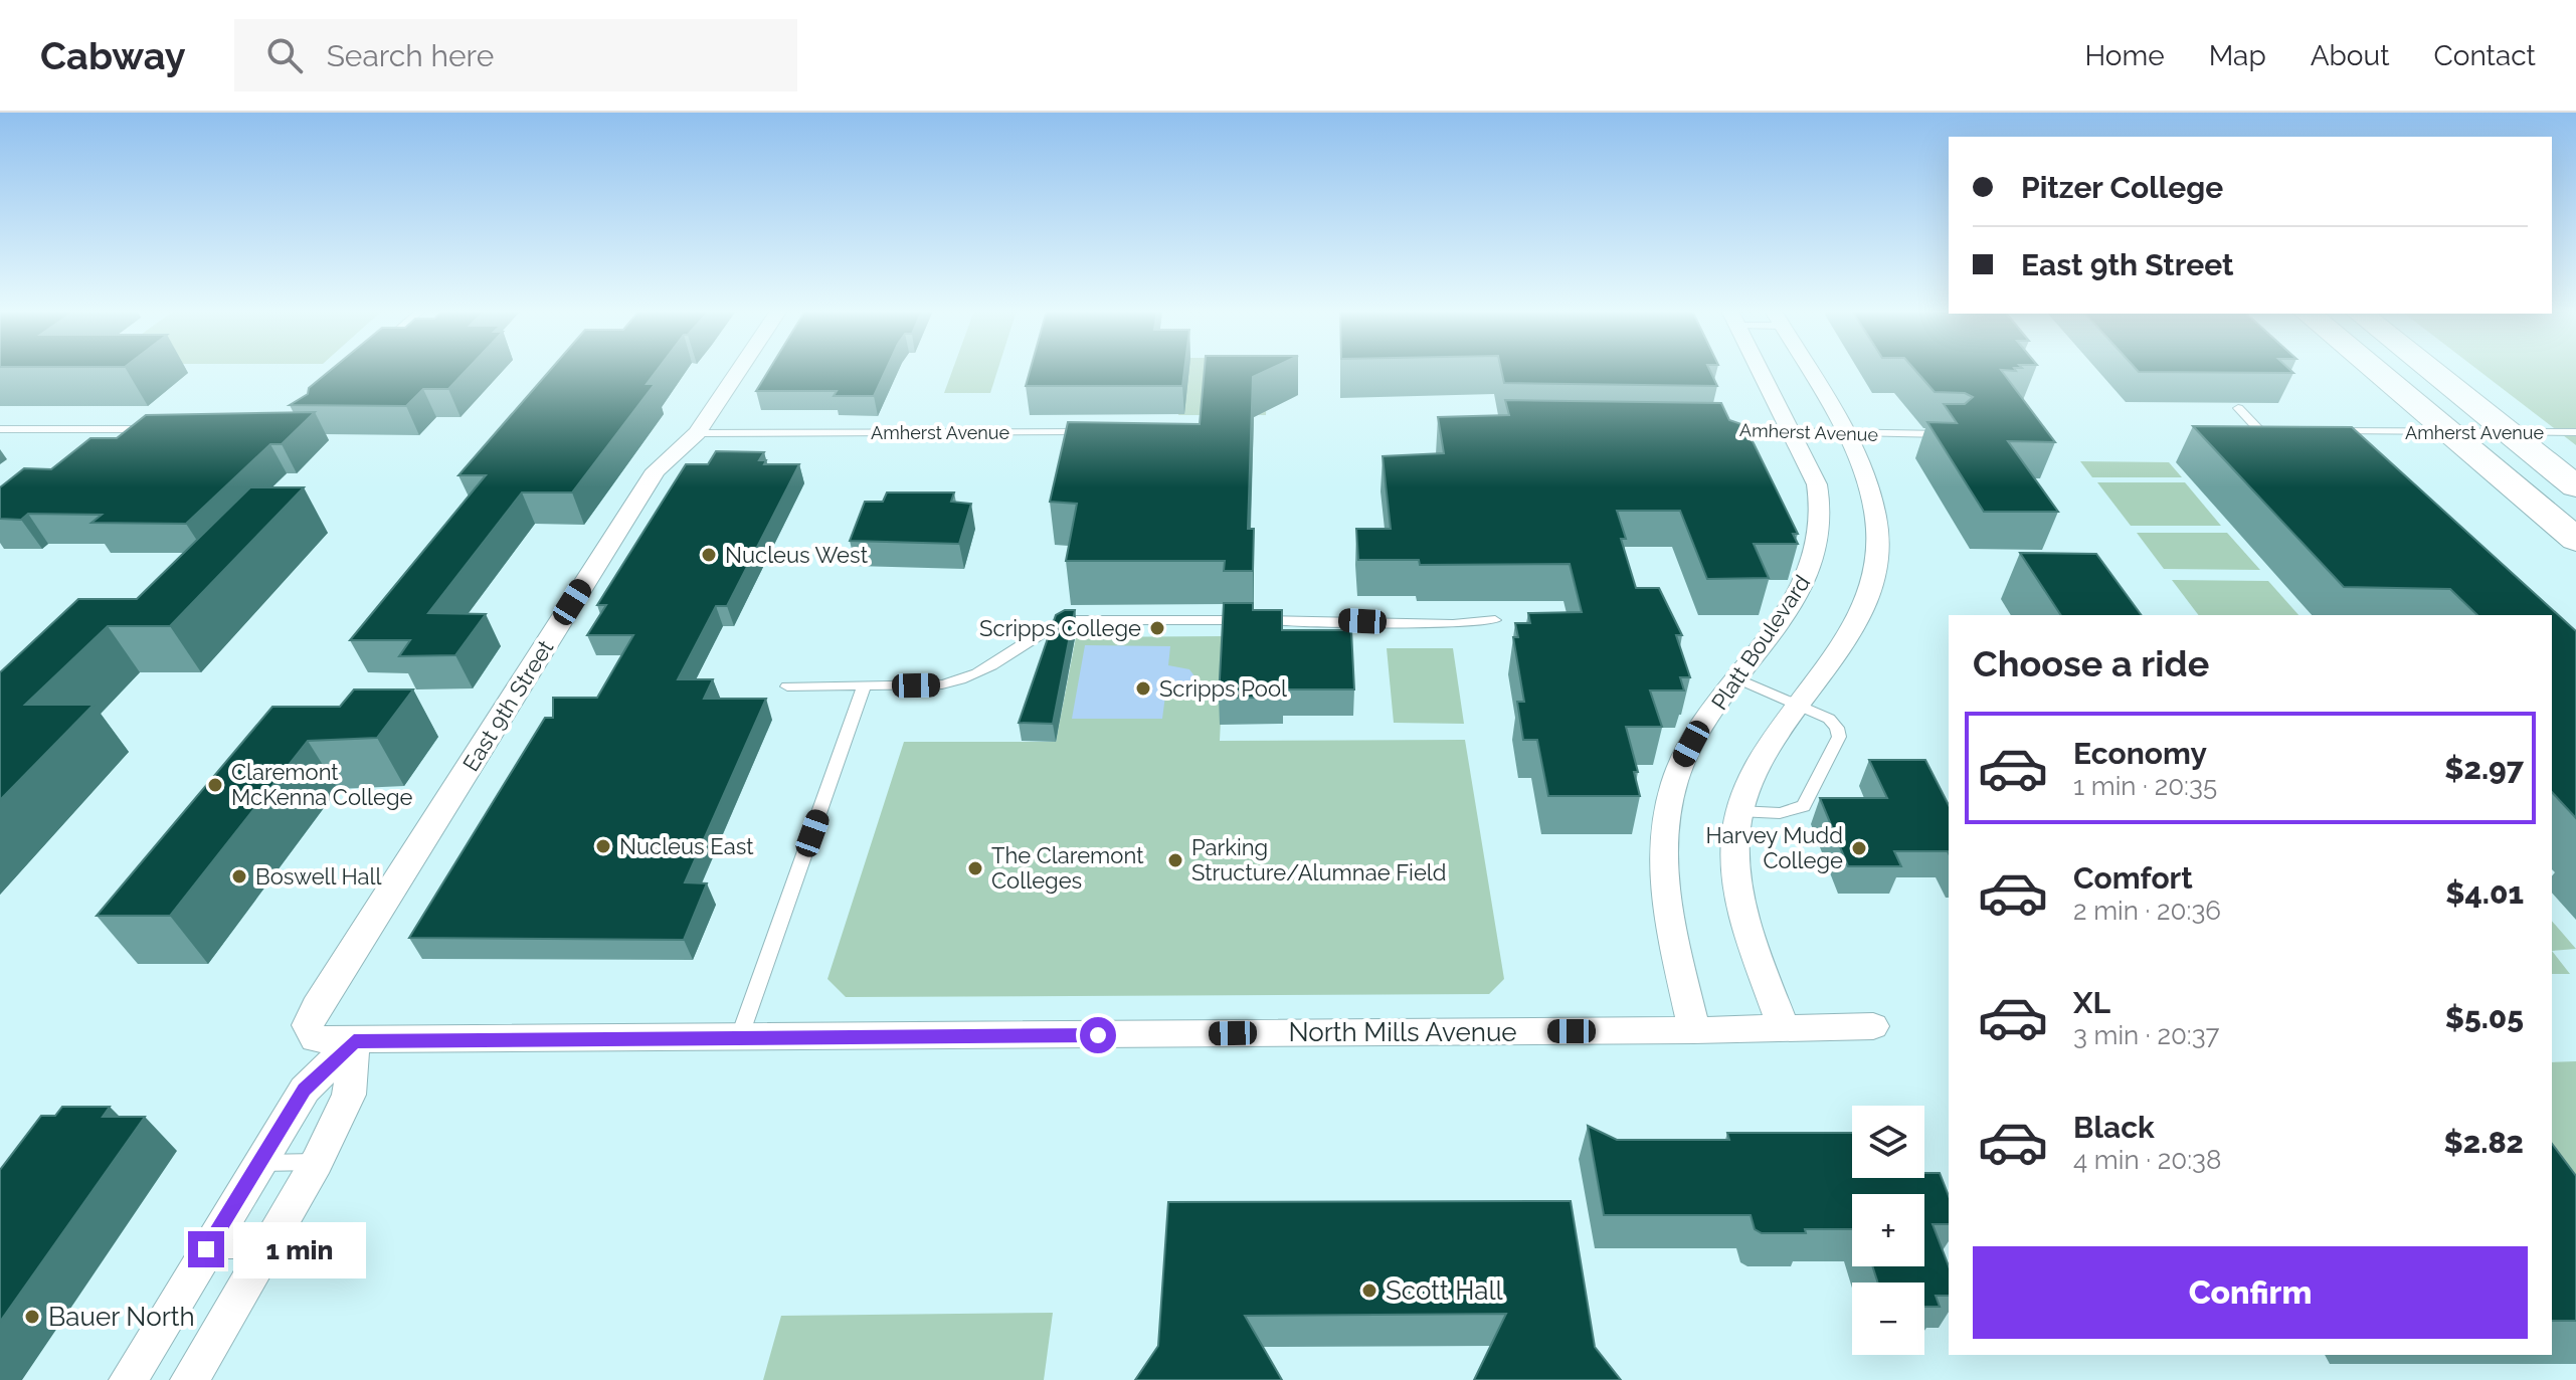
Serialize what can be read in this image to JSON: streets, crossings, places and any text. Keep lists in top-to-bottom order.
{
  "streets": {
    "street": ["Platt Boulevard", "East 9th Street", "North Mills Avenue"],
    "lane": ["Amherst Avenue"]
  },
  "crossings": [
    ["Amherst Avenue", "Platt Boulevard"],
    ["Amherst Avenue", "East 9th Street"],
    ["Platt Boulevard", "North Mills Avenue"],
    ["East 9th Street", "North Mills Avenue"]
  ],
  "places": [
    "Nucleus West",
    "Scripps College",
    "Scripps Pool",
    "Claremont McKenna College",
    "Nucleus East",
    "Harvey Mudd College",
    "Parking Structure/Alumnae Field",
    "The Claremont Colleges",
    "Boswell Hall",
    "Scott Hall",
    "Bauer North"
  ],
  "page": {
    "header": "Cabway",
    "search": "Search here",
    "nav": [
      "Home",
      "Map",
      "About",
      "Contact"
    ],
    "banner": ["Pitzer College", "East 9th Street"],
    "heading": "Choose a ride",
    "list": [
      {
        "name": "Economy",
        "note": "1 min · 20:35",
        "value": "$2.97"
      },
      {
        "name": "Comfort",
        "note": "2 min · 20:36",
        "value": "$4.01"
      },
      {
        "name": "XL",
        "note": "3 min · 20:37",
        "value": "$5.05"
      },
      {
        "name": "Black",
        "note": "4 min · 20:38",
        "value": "$2.82"
      }
    ],
    "map_buttons": ["+", "−"],
    "bubble": "1 min",
    "buttons": "Confirm"
  }
}
